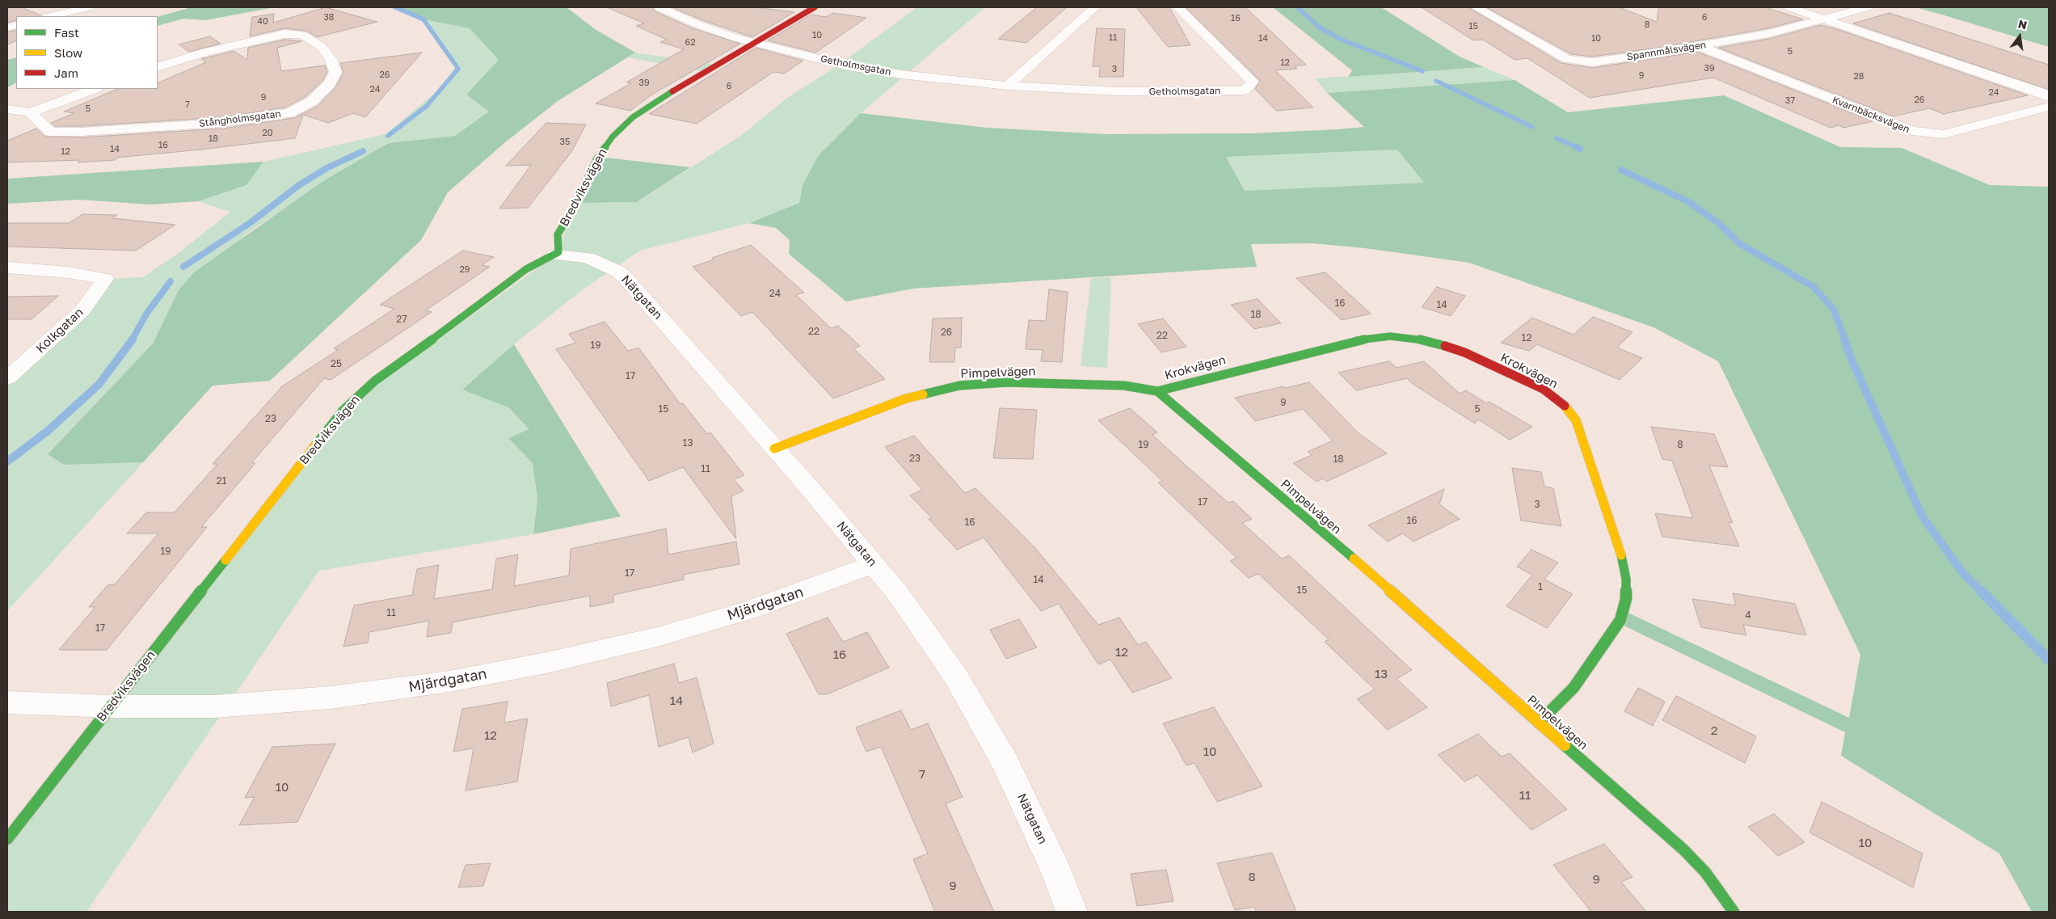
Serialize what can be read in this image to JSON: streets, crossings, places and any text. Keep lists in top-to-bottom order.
{
  "streets": {
    "street": [
      "Spannmålsvägen",
      "Getholmsgatan",
      "Kvarnbäcksvägen",
      "Stångholmsgatan",
      "Bredviksvägen",
      "Nätgatan",
      "Kolkgatan",
      "Krokvägen",
      "Pimpelvägen",
      "Mjärdgatan"
    ]
  },
  "crossings": [
    ["Spannmålsvägen", "Kvarnbäcksvägen"],
    ["Getholmsgatan", "Bredviksvägen"],
    ["Bredviksvägen", "Nätgatan"],
    ["Bredviksvägen", "Mjärdgatan"],
    ["Nätgatan", "Pimpelvägen"],
    ["Nätgatan", "Mjärdgatan"],
    ["Krokvägen", "Pimpelvägen"]
  ],
  "house_numbers": [
    "38",
    "6",
    "16",
    "40",
    "8",
    "15",
    "10",
    "11",
    "14",
    "10",
    "62",
    "5",
    "12",
    "39",
    "3",
    "26",
    "9",
    "28",
    "39",
    "6",
    "24",
    "24",
    "9",
    "26",
    "37",
    "7",
    "5",
    "20",
    "18",
    "35",
    "16",
    "14",
    "12",
    "29",
    "24",
    "16",
    "14",
    "18",
    "27",
    "22",
    "26",
    "22",
    "12",
    "19",
    "25",
    "17",
    "9",
    "15",
    "5",
    "23",
    "13",
    "19",
    "8",
    "23",
    "18",
    "11",
    "21",
    "17",
    "3",
    "16",
    "16",
    "19",
    "17",
    "14",
    "1",
    "15",
    "11",
    "4",
    "17",
    "12",
    "16",
    "13",
    "14",
    "2",
    "12",
    "10",
    "7",
    "10",
    "11",
    "10",
    "8",
    "9",
    "9"
  ],
  "legend": ["Fast", "Slow", "Jam"],
  "north": "top"
}
